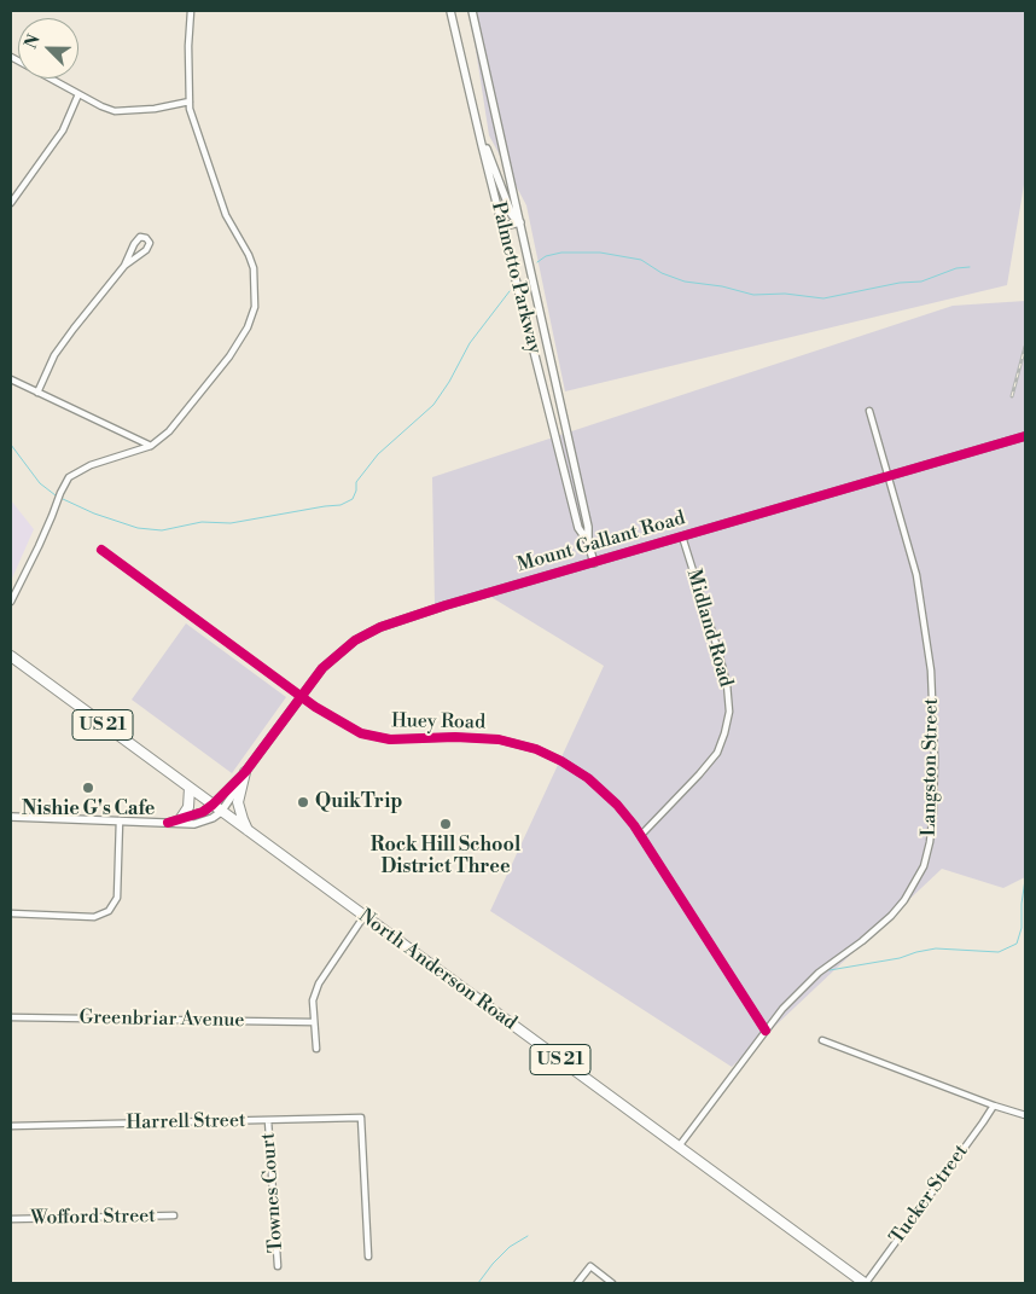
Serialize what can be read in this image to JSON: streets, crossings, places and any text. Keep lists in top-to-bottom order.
{
  "streets": {
    "main road": ["US 21", "North Anderson Road"],
    "street": [
      "Palmetto Parkway",
      "Mount Gallant Road",
      "Midland Road",
      "Huey Road",
      "Langston Street",
      "Greenbriar Avenue",
      "Harrell Street",
      "Townes Court",
      "Tucker Street",
      "Wofford Street"
    ]
  },
  "crossings": [
    ["Palmetto Parkway", "Mount Gallant Road"],
    ["Mount Gallant Road", "Midland Road"],
    ["Mount Gallant Road", "Huey Road"],
    ["Mount Gallant Road", "Langston Street"],
    ["Mount Gallant Road", "North Anderson Road"],
    ["Midland Road", "Huey Road"],
    ["Huey Road", "Langston Street"],
    ["Langston Street", "North Anderson Road"],
    ["North Anderson Road", "Tucker Street"],
    ["Harrell Street", "Townes Court"]
  ],
  "places": ["Nishie G's Cafe", "QuikTrip", "Rock Hill School District Three"],
  "north": "top left"
}
